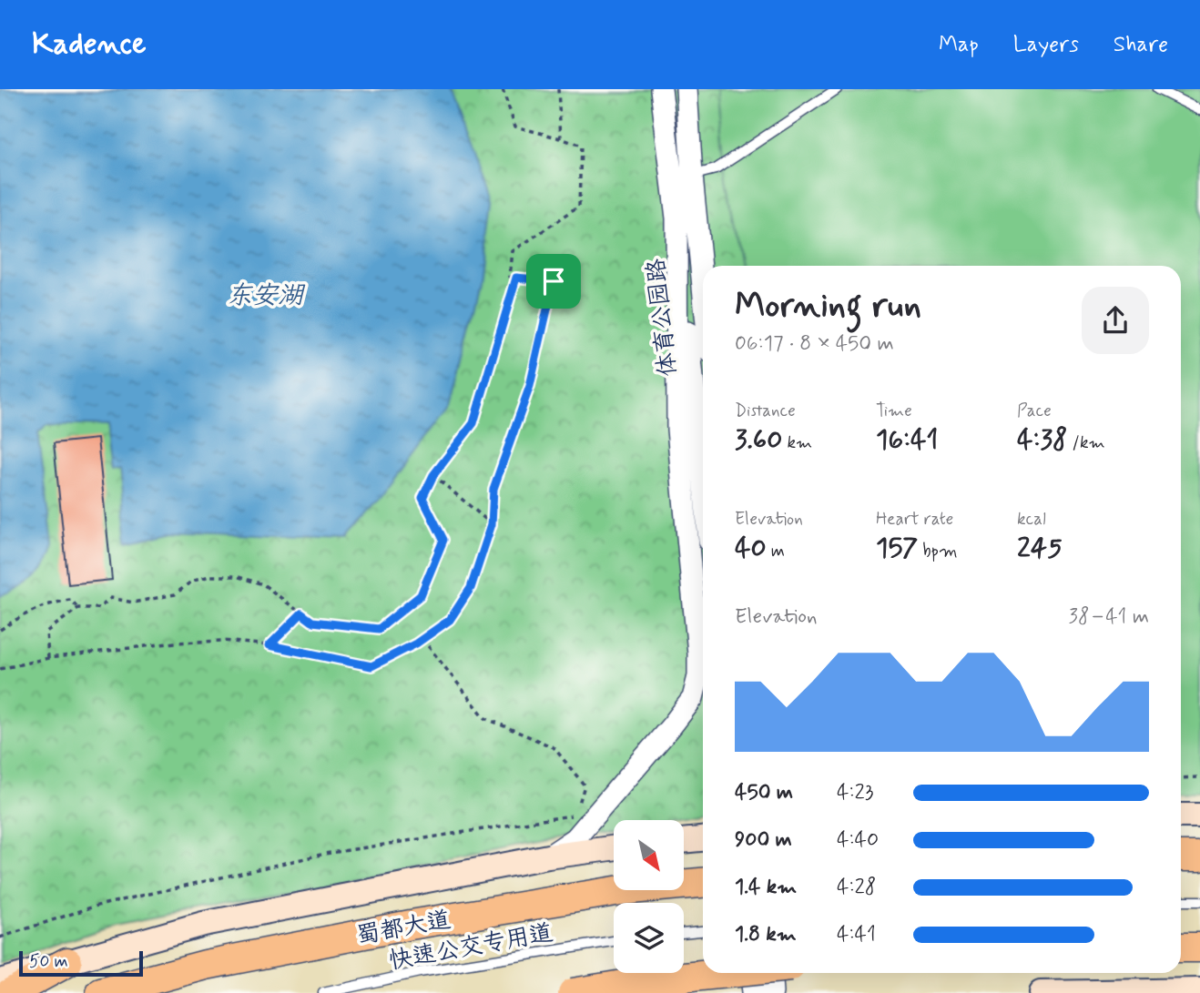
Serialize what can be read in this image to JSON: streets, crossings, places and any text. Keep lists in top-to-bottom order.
{
  "streets": {
    "highway": ["蜀都大道"],
    "street": ["体育公园路"],
    "lane": ["快速公交专用道"]
  },
  "water": ["东安湖"],
  "scale_bar": "50 m",
  "north": "bottom right",
  "page": {
    "header": "Kadence",
    "nav": ["Map", "Layers", "Share"],
    "heading": ["Morning run", "06:17 · 8 × 450 m"],
    "stats": [
      ["Distance", "3.60 km"],
      ["Time", "16:41"],
      ["Pace", "4:38 /km"],
      ["Elevation", "40 m"],
      ["Heart rate", "157 bpm"],
      ["kcal", "245"]
    ],
    "chart": ["Elevation", "38–41 m"],
    "list": [
      {
        "name": "450 m",
        "note": "4:23"
      },
      {
        "name": "900 m",
        "note": "4:40"
      },
      {
        "name": "1.4 km",
        "note": "4:28"
      },
      {
        "name": "1.8 km",
        "note": "4:41"
      }
    ],
    "scale": "50 m"
  }
}
